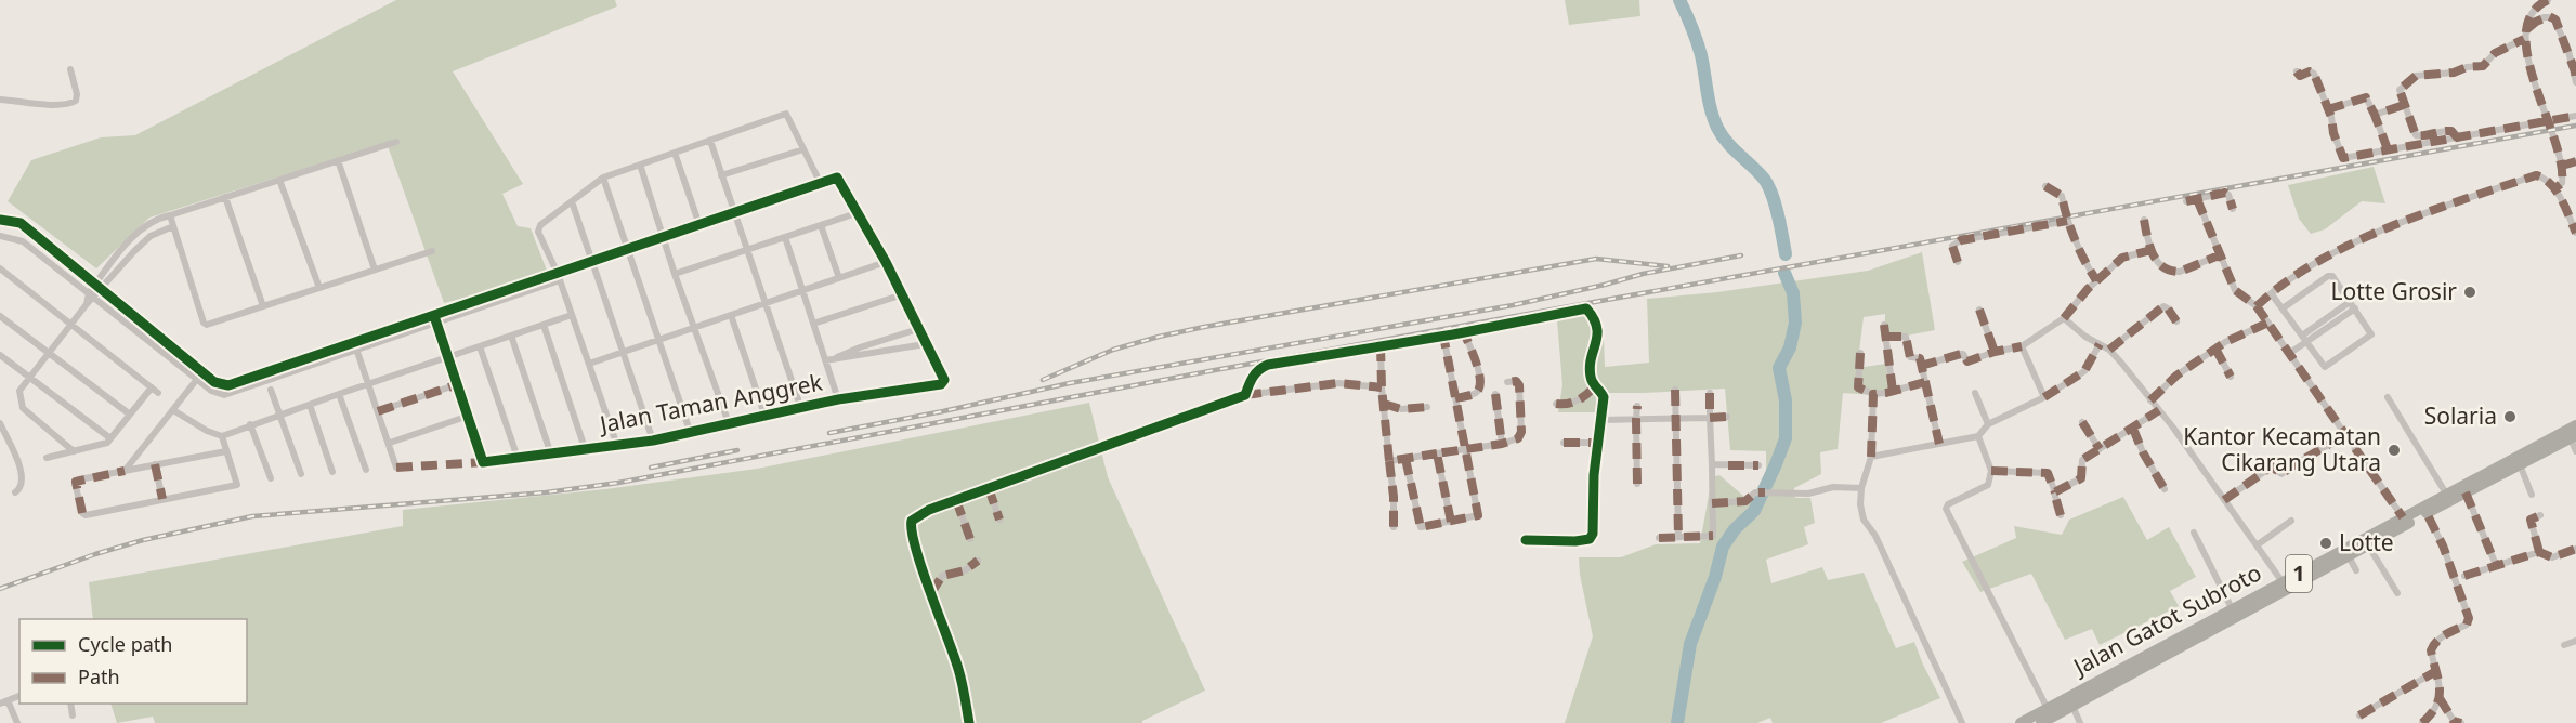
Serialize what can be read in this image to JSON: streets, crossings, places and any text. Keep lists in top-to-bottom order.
{
  "streets": {
    "highway": ["1", "Jalan Gatot Subroto"],
    "street": ["Jalan Taman Anggrek"]
  },
  "places": [
    "Lotte Grosir",
    "Solaria",
    "Kantor Kecamatan Cikarang Utara",
    "Lotte"
  ],
  "legend": ["Cycle path", "Path"]
}
